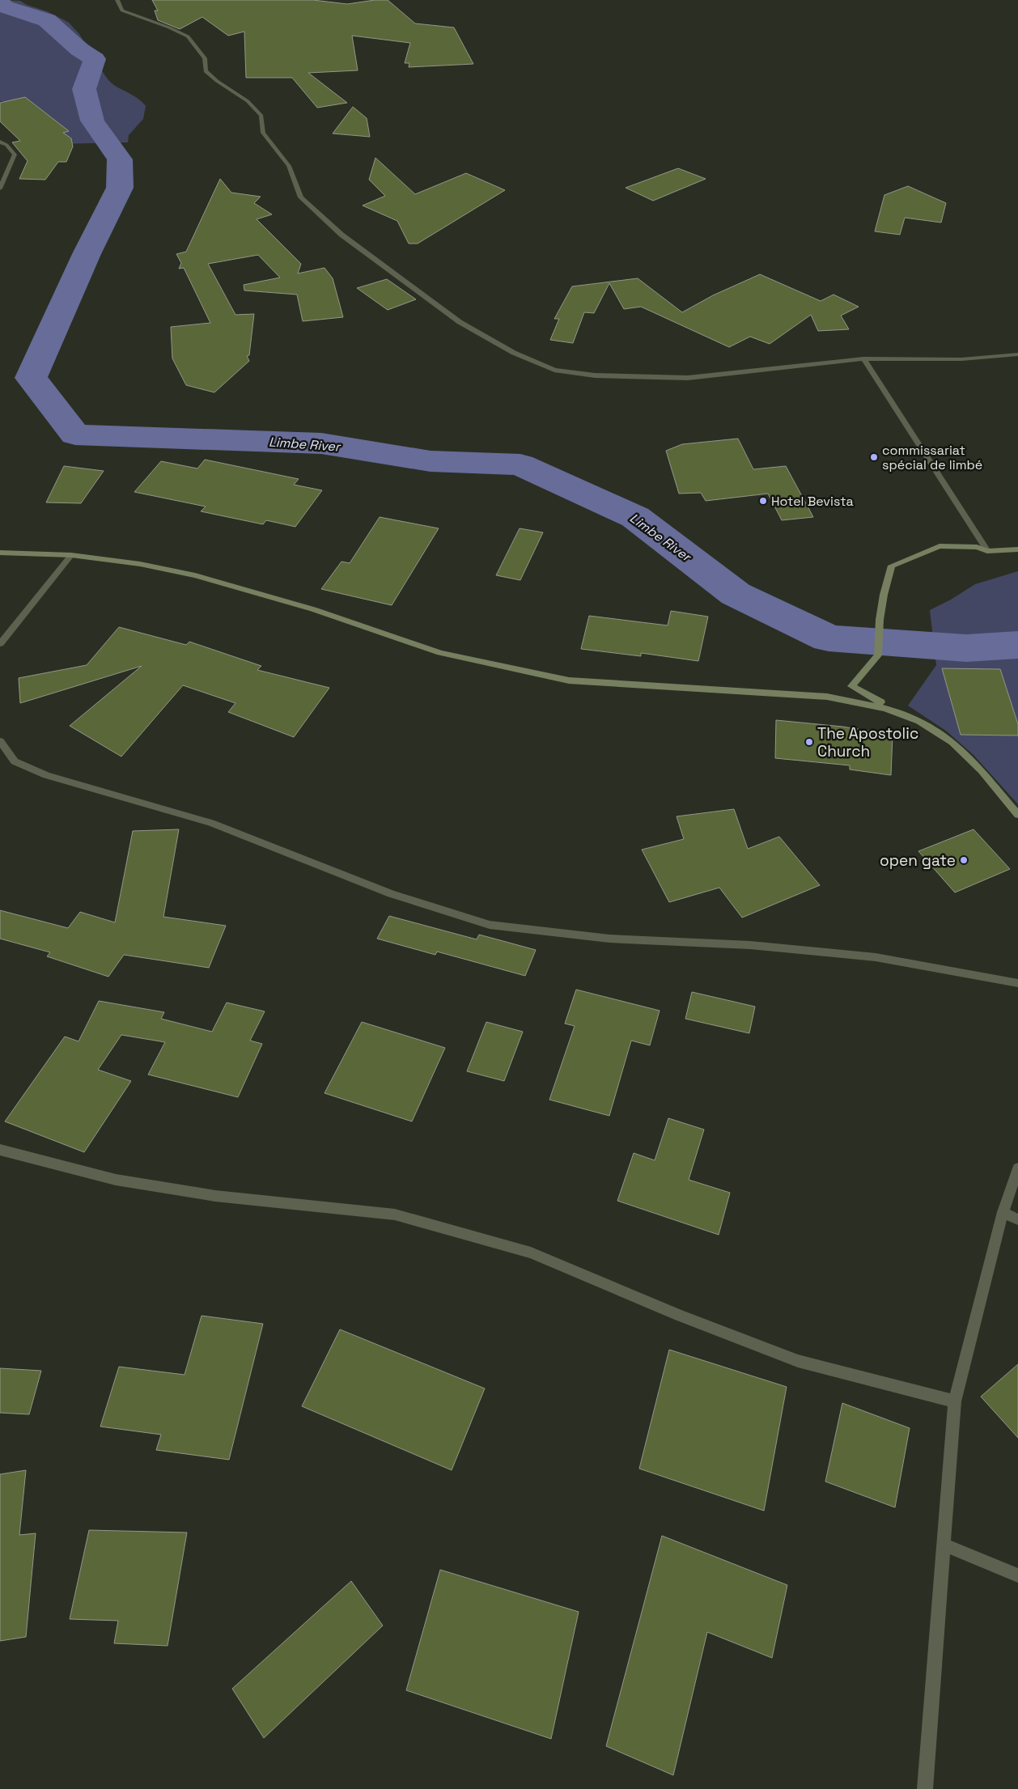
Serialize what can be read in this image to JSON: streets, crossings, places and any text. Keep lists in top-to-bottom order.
{
  "water": ["Limbe River"],
  "places": [
    "commissariat spécial de limbé",
    "Hotel Bevista",
    "The Apostolic Church",
    "open gate"
  ]
}
